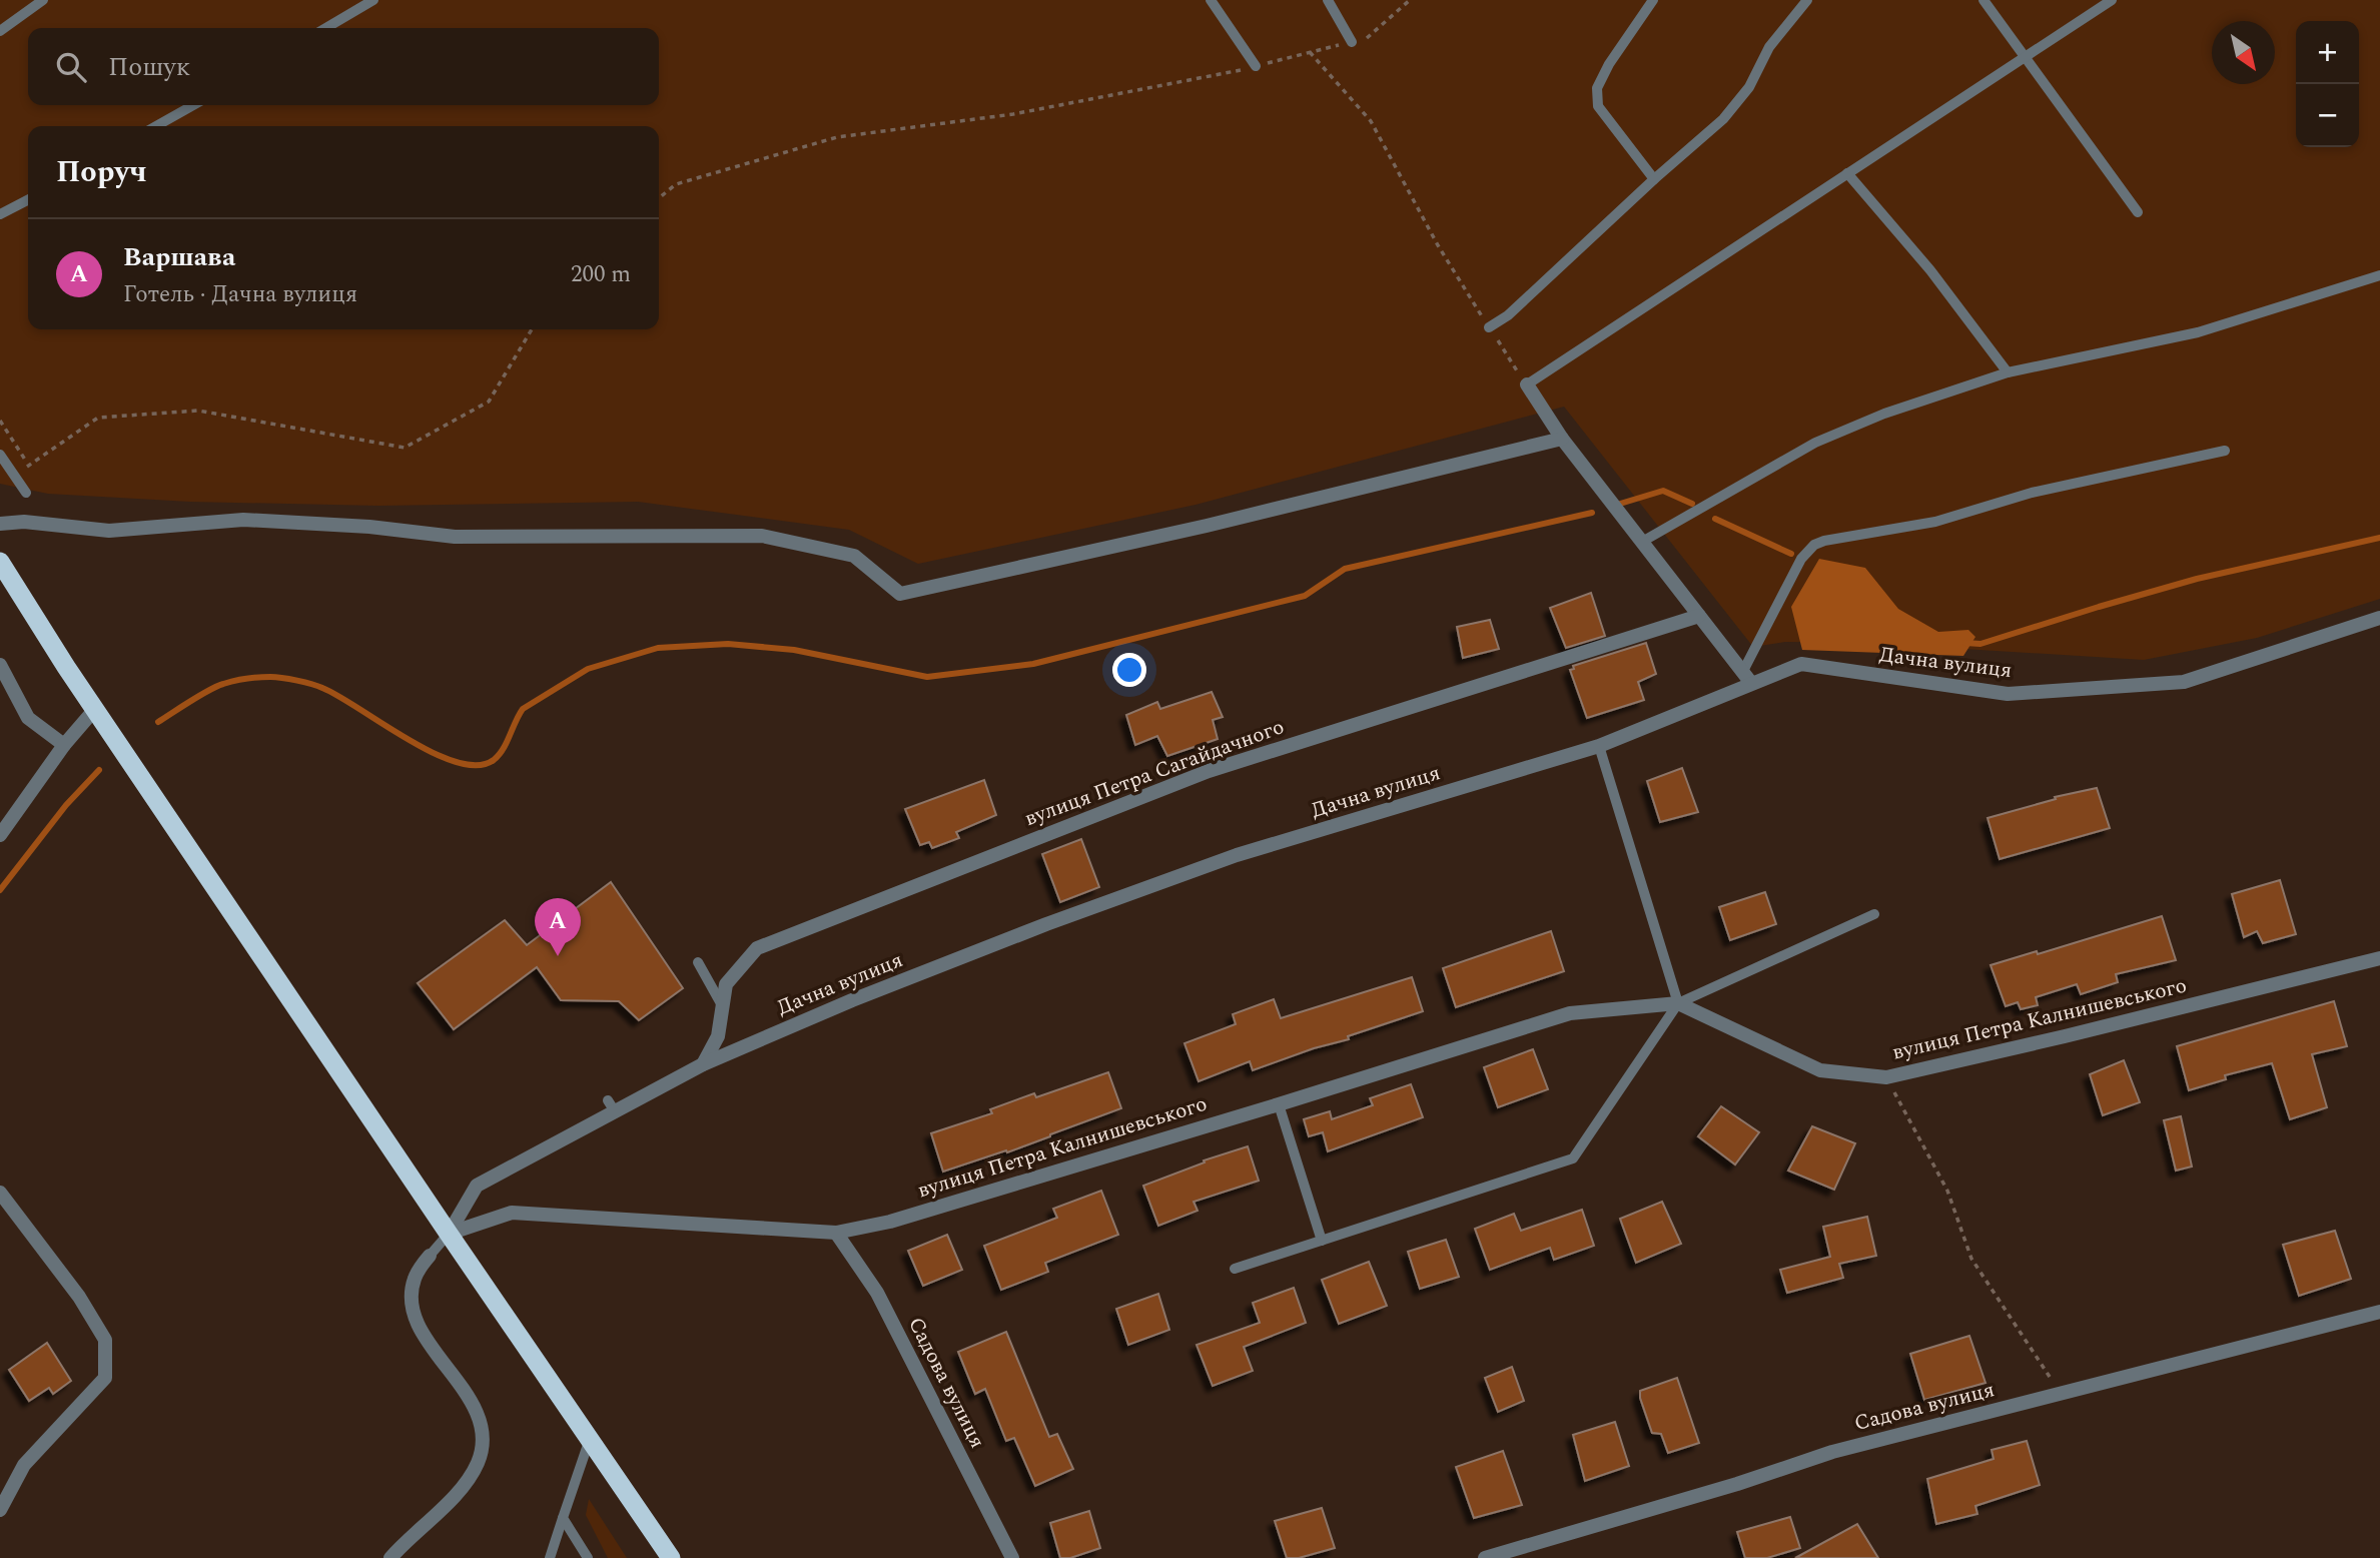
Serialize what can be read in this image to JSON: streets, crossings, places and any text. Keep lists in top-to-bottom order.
{
  "streets": {
    "street": [
      "Дачна вулиця",
      "вулиця Петра Сагайдачного",
      "вулиця Петра Калнишевського",
      "Садова вулиця"
    ]
  },
  "crossings": [
    ["Дачна вулиця", "вулиця Петра Сагайдачного"],
    ["Дачна вулиця", "вулиця Петра Калнишевського"],
    ["вулиця Петра Калнишевського", "Садова вулиця"]
  ],
  "north": "bottom right",
  "page": {
    "map_buttons": ["+", "−"],
    "search": "Пошук",
    "heading": "Поруч",
    "list": [
      {
        "mark": "A",
        "name": "Варшава",
        "note": "Готель · Дачна вулиця",
        "value": "200 m"
      }
    ],
    "pins": "A"
  }
}
